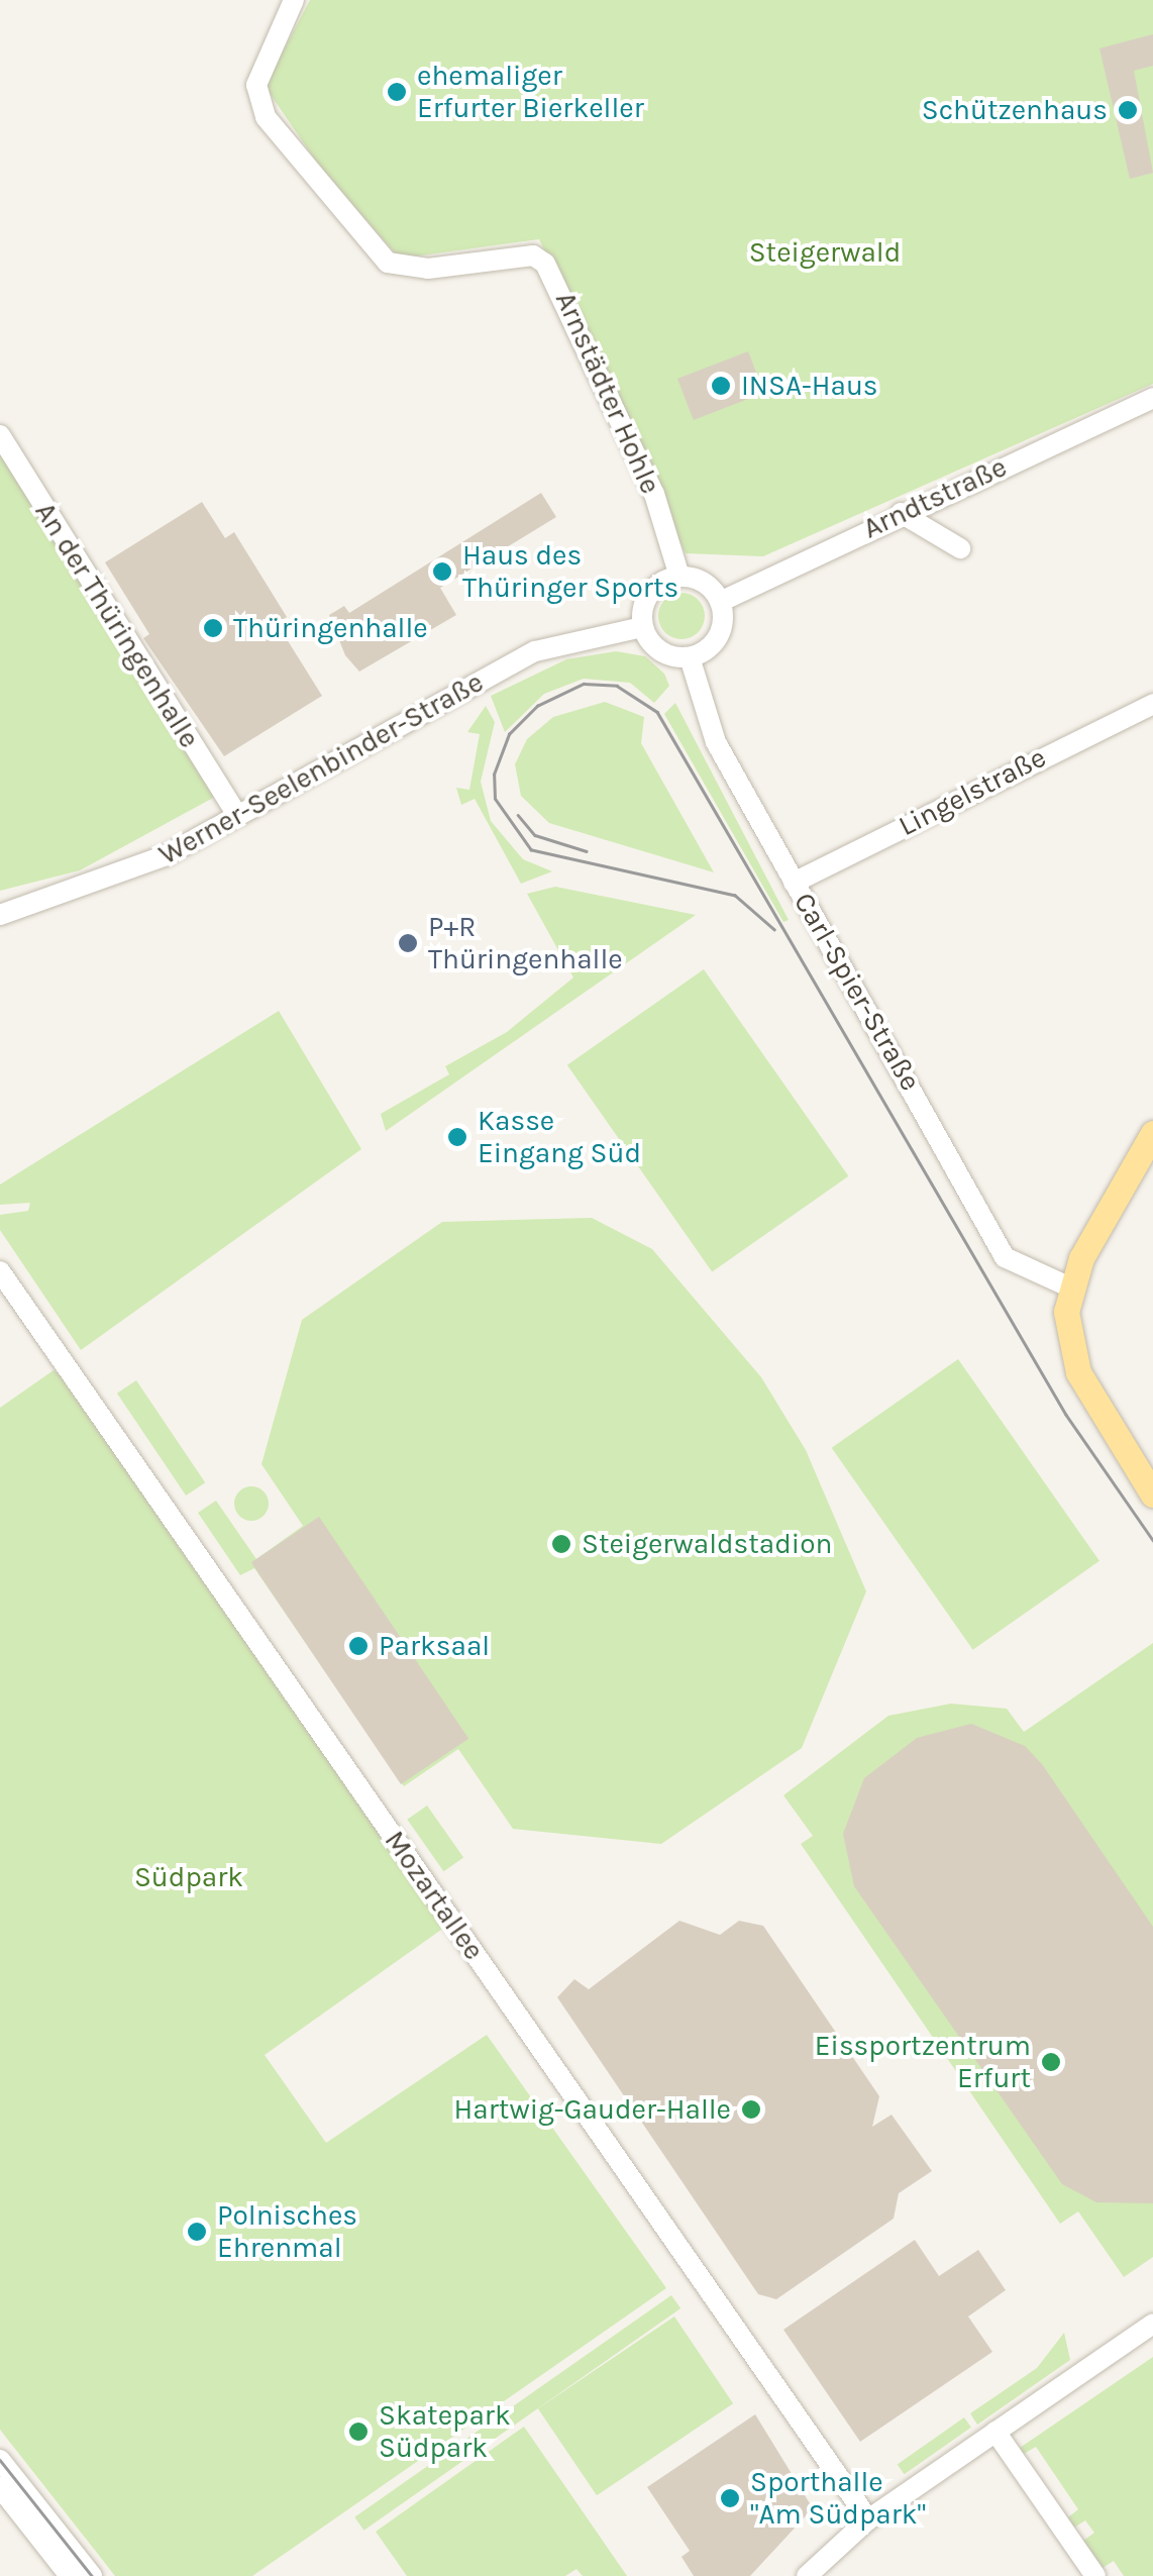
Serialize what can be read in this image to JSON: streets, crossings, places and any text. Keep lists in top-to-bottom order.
{
  "streets": {
    "street": [
      "Arnstädter Hohle",
      "Arndtstraße",
      "An der Thüringenhalle",
      "Werner-Seelenbinder-Straße",
      "Lingelstraße",
      "Carl-Spier-Straße",
      "Mozartallee"
    ]
  },
  "crossings": [
    ["Arnstädter Hohle", "Arndtstraße"],
    ["Arnstädter Hohle", "Werner-Seelenbinder-Straße"],
    ["Arnstädter Hohle", "Carl-Spier-Straße"],
    ["Arndtstraße", "Werner-Seelenbinder-Straße"],
    ["Arndtstraße", "Carl-Spier-Straße"],
    ["An der Thüringenhalle", "Werner-Seelenbinder-Straße"],
    ["Werner-Seelenbinder-Straße", "Carl-Spier-Straße"],
    ["Lingelstraße", "Carl-Spier-Straße"]
  ],
  "parks": ["Steigerwald", "Südpark"],
  "places": [
    "ehemaliger Erfurter Bierkeller",
    "Schützenhaus",
    "INSA-Haus",
    "Haus des Thüringer Sports",
    "Thüringenhalle",
    "P+R Thüringenhalle",
    "Kasse Eingang Süd",
    "Steigerwaldstadion",
    "Parksaal",
    "Eissportzentrum Erfurt",
    "Hartwig-Gauder-Halle",
    "Polnisches Ehrenmal",
    "Skatepark Südpark",
    "Sporthalle \"Am Südpark\""
  ]
}
